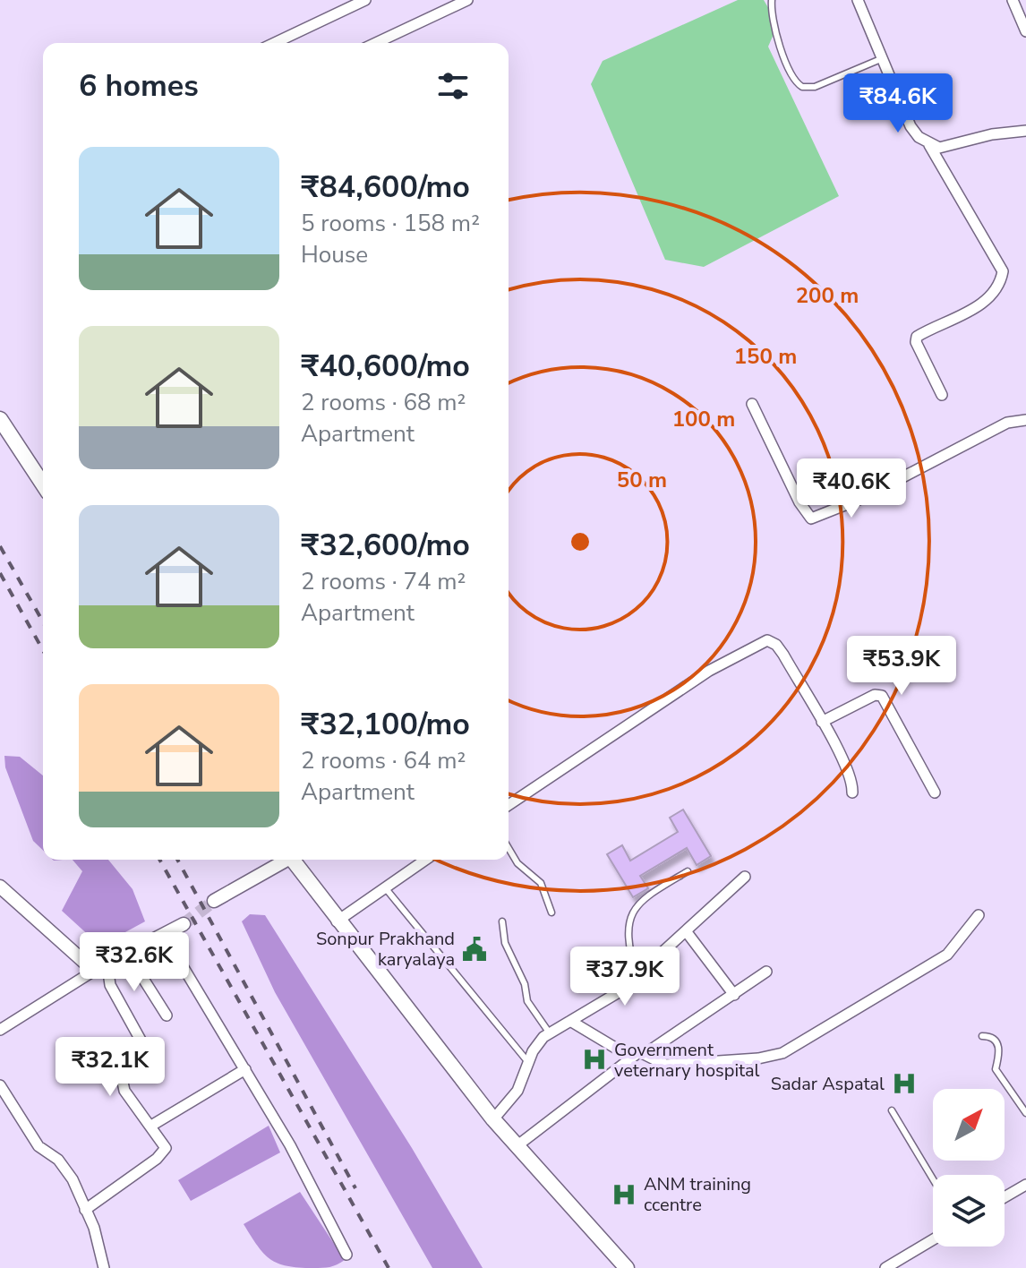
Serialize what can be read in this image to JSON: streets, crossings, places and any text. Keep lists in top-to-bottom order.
{
  "places": {
    "public building": ["Sonpur Prakhand karyalaya"],
    "hospital": ["Government veternary hospital", "Sadar Aspatal", "ANM training ccentre"]
  },
  "north": "top right",
  "page": {
    "heading": "6 homes",
    "price": [
      "₹84.6K",
      "₹40.6K",
      "₹53.9K",
      "₹32.6K",
      "₹37.9K",
      "₹32.1K"
    ],
    "list": [
      {
        "name": "₹84,600/mo",
        "note": "5 rooms · 158 m² · House"
      },
      {
        "name": "₹40,600/mo",
        "note": "2 rooms · 68 m² · Apartment"
      },
      {
        "name": "₹32,600/mo",
        "note": "2 rooms · 74 m² · Apartment"
      },
      {
        "name": "₹32,100/mo",
        "note": "2 rooms · 64 m² · Apartment"
      }
    ]
  },
  "rings": [
    "200 m",
    "150 m",
    "100 m",
    "50 m"
  ]
}
